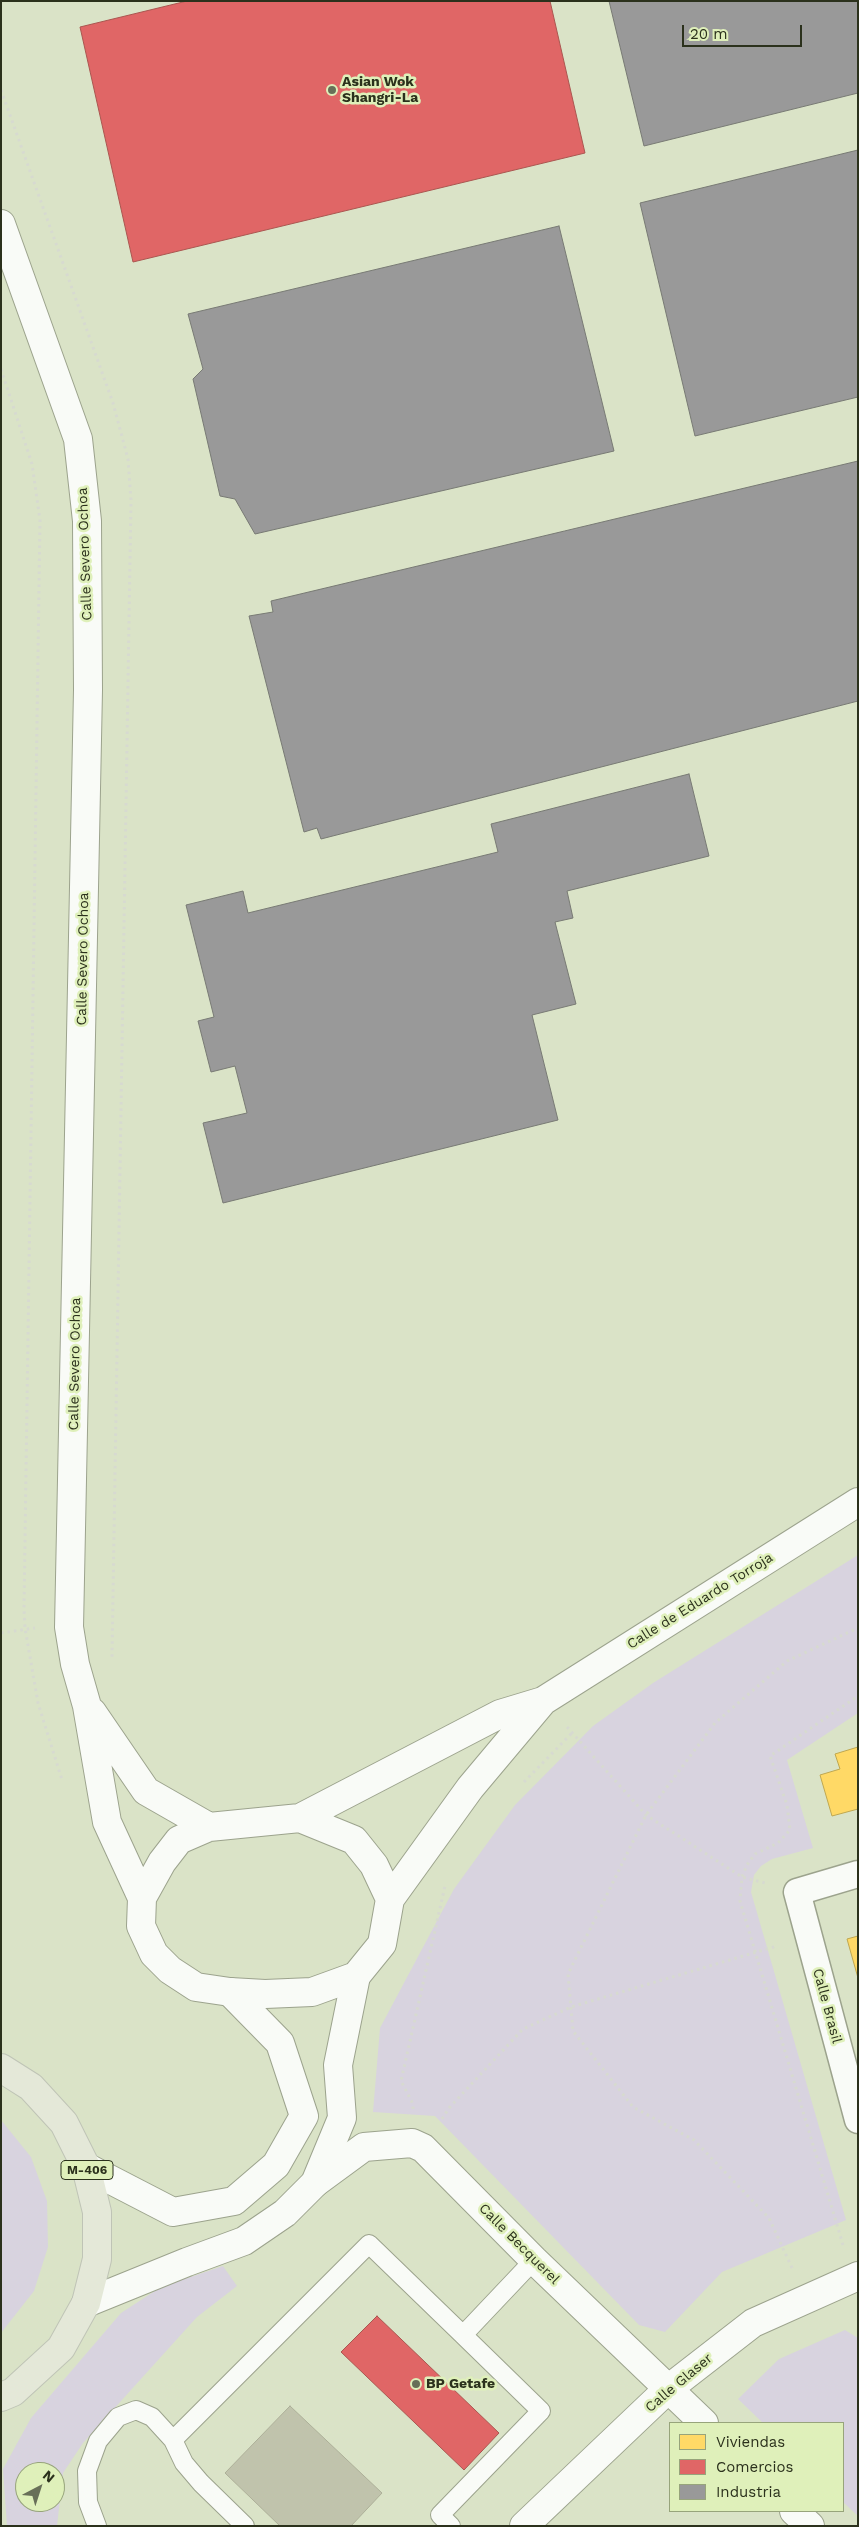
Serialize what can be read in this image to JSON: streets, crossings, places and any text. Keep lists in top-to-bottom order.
{
  "streets": {
    "highway": ["M-406"],
    "street": [
      "Calle Severo Ochoa",
      "Calle de Eduardo Torroja",
      "Calle Brasil",
      "Calle Becquerel",
      "Calle Glaser"
    ]
  },
  "crossings": [
    ["Calle Becquerel", "Calle Glaser"]
  ],
  "places": ["Asian Wok Shangri-La", "BP Getafe"],
  "legend": ["Viviendas", "Comercios", "Industria"],
  "scale_bar": "20 m",
  "north": "top right"
}
